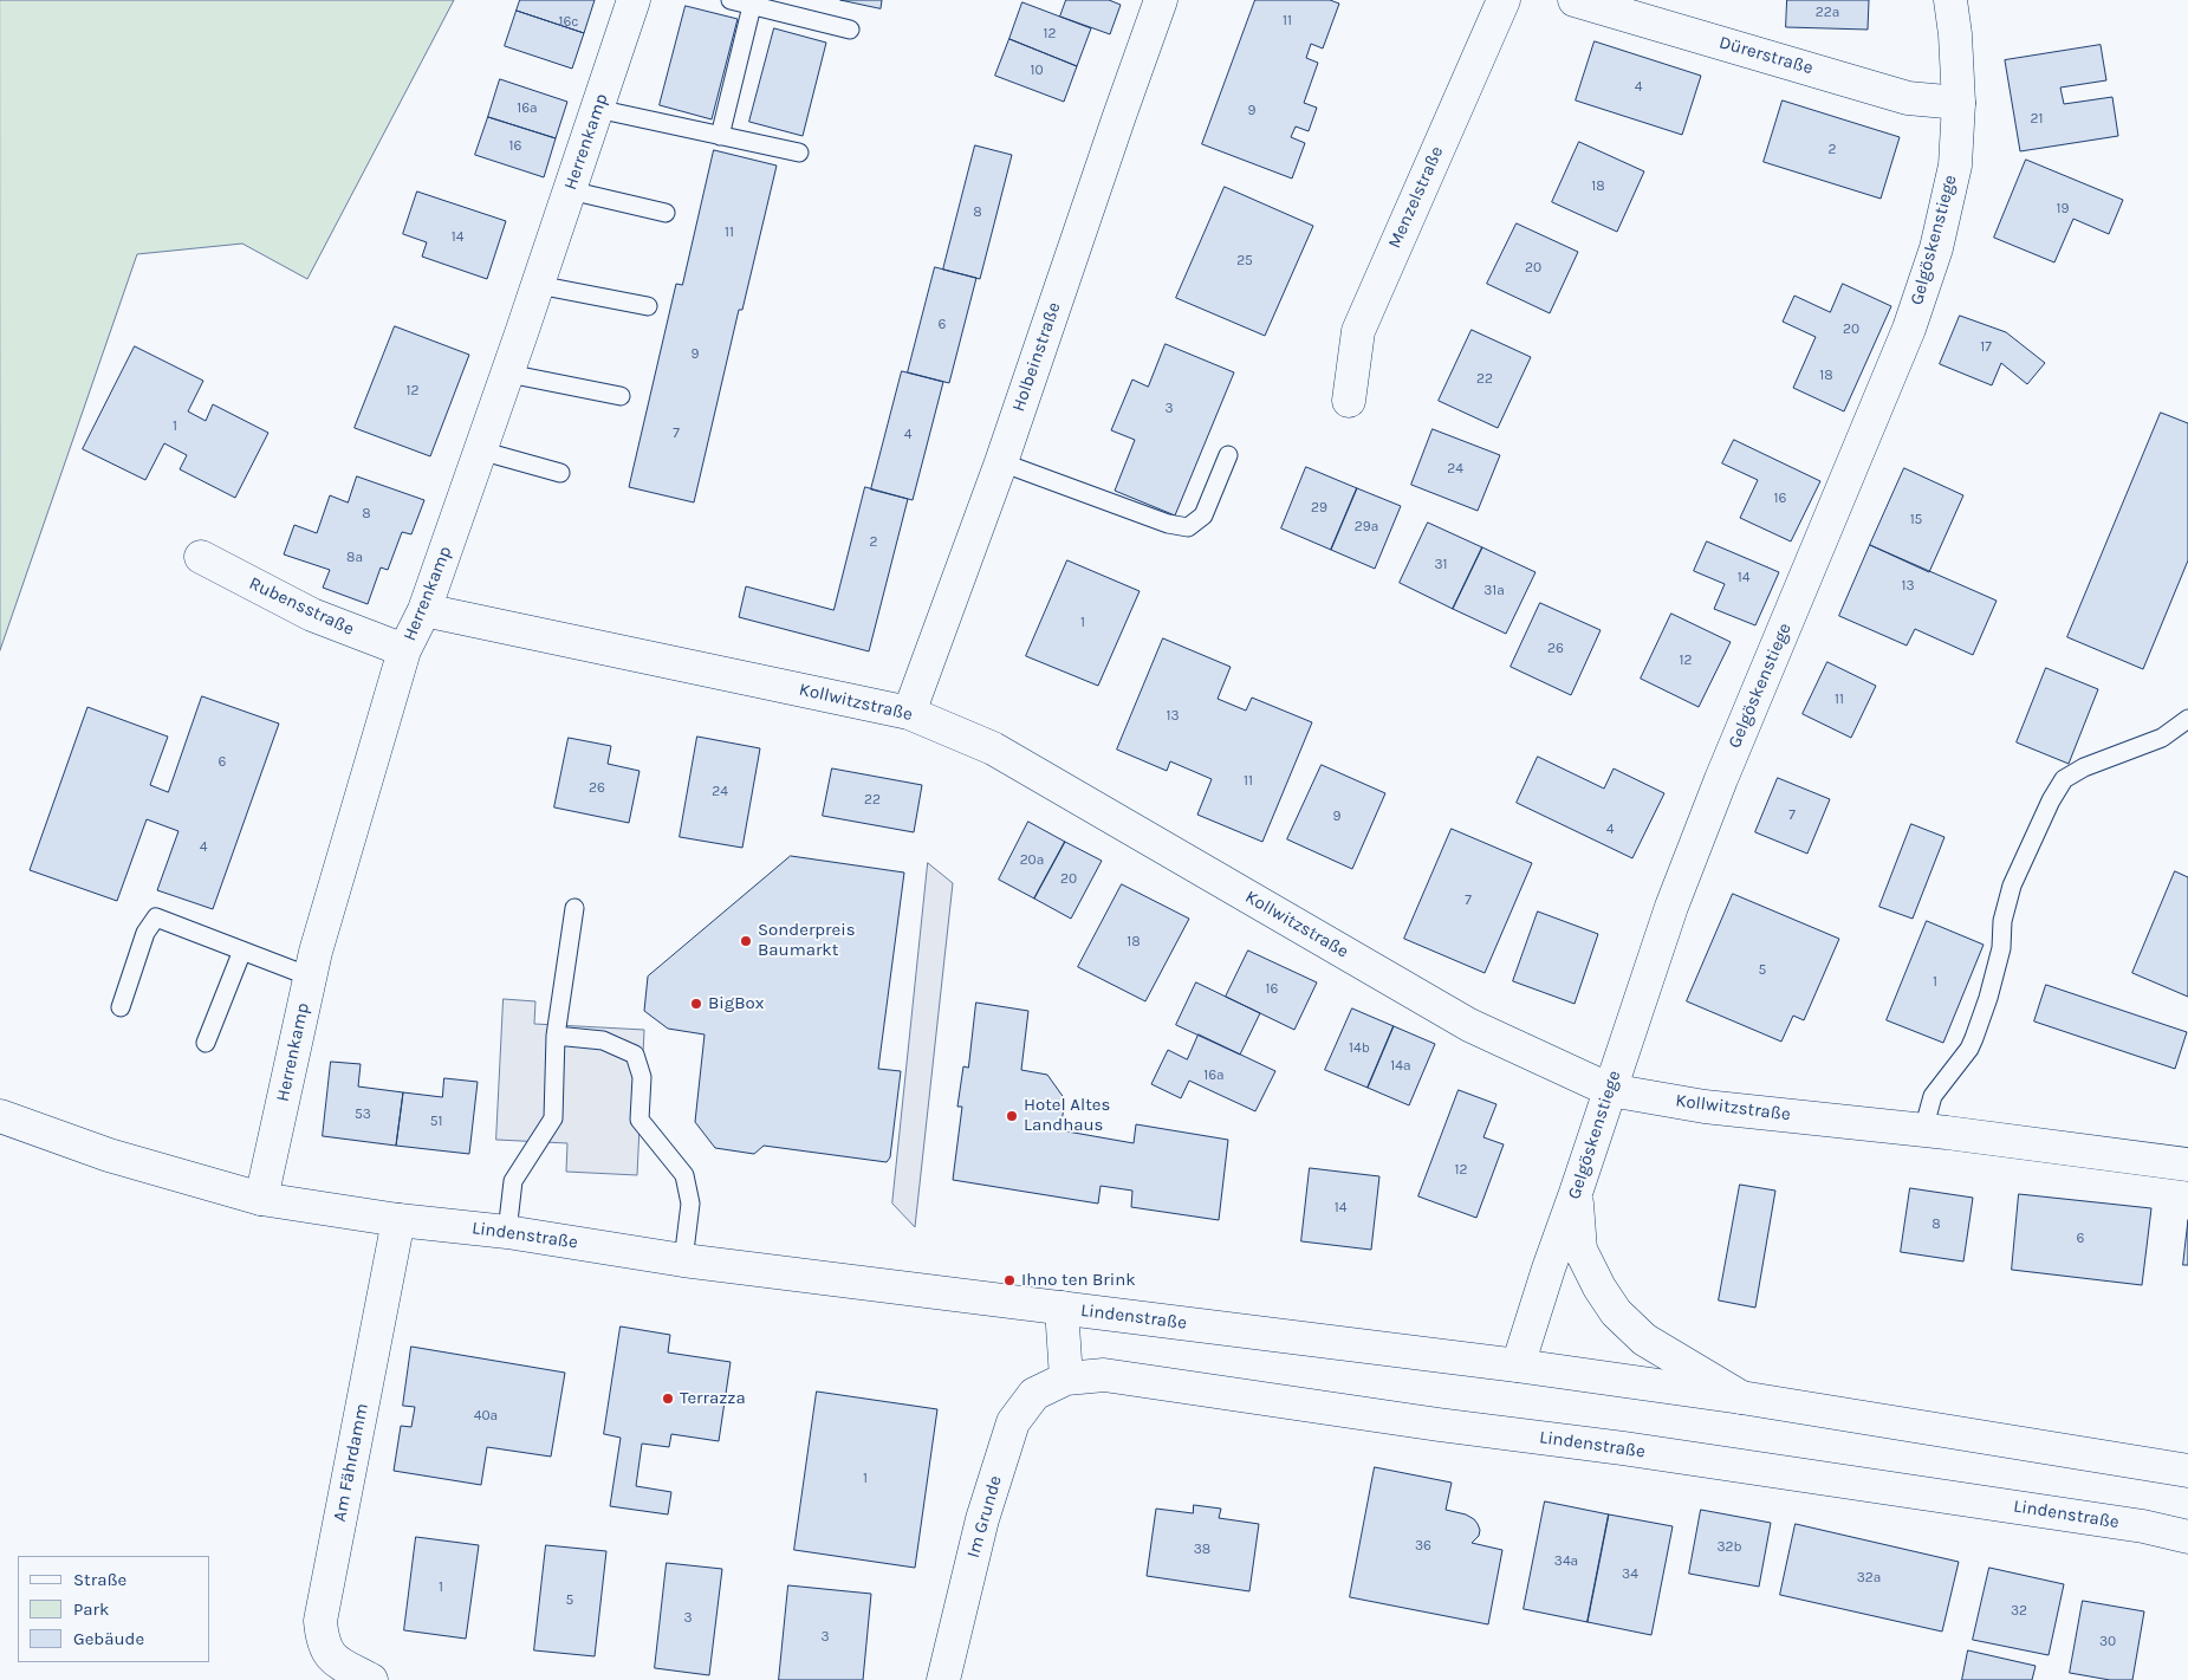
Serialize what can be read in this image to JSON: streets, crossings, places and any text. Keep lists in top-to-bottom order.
{
  "streets": {
    "street": [
      "Dürerstraße",
      "Herrenkamp",
      "Menzelstraße",
      "Gelgöskenstiege",
      "Holbeinstraße",
      "Rubensstraße",
      "Kollwitzstraße",
      "Lindenstraße",
      "Am Fährdamm",
      "Im Grunde"
    ]
  },
  "crossings": [
    ["Dürerstraße", "Gelgöskenstiege"],
    ["Herrenkamp", "Rubensstraße"],
    ["Herrenkamp", "Kollwitzstraße"],
    ["Herrenkamp", "Lindenstraße"],
    ["Gelgöskenstiege", "Kollwitzstraße"],
    ["Gelgöskenstiege", "Lindenstraße"],
    ["Holbeinstraße", "Kollwitzstraße"],
    ["Lindenstraße", "Am Fährdamm"],
    ["Lindenstraße", "Im Grunde"]
  ],
  "places": [
    "Sonderpreis Baumarkt",
    "BigBox",
    "Hotel Altes Landhaus",
    "Ihno ten Brink",
    "Terrazza"
  ],
  "house_numbers": [
    "22a",
    "11",
    "16c",
    "12",
    "10",
    "4",
    "16a",
    "9",
    "21",
    "16",
    "2",
    "18",
    "19",
    "8",
    "11",
    "14",
    "25",
    "20",
    "6",
    "20",
    "17",
    "9",
    "18",
    "22",
    "12",
    "3",
    "1",
    "7",
    "4",
    "24",
    "16",
    "29",
    "8",
    "15",
    "29a",
    "2",
    "8a",
    "31",
    "14",
    "13",
    "31a",
    "1",
    "26",
    "12",
    "11",
    "13",
    "6",
    "11",
    "26",
    "24",
    "22",
    "7",
    "9",
    "4",
    "4",
    "20a",
    "20",
    "7",
    "18",
    "5",
    "1",
    "16",
    "14b",
    "14a",
    "16a",
    "53",
    "51",
    "12",
    "14",
    "8",
    "6",
    "40a",
    "1",
    "36",
    "32b",
    "38",
    "34a",
    "34",
    "32a",
    "1",
    "5",
    "32",
    "3",
    "3",
    "30"
  ],
  "legend": ["Straße", "Park", "Gebäude"]
}
